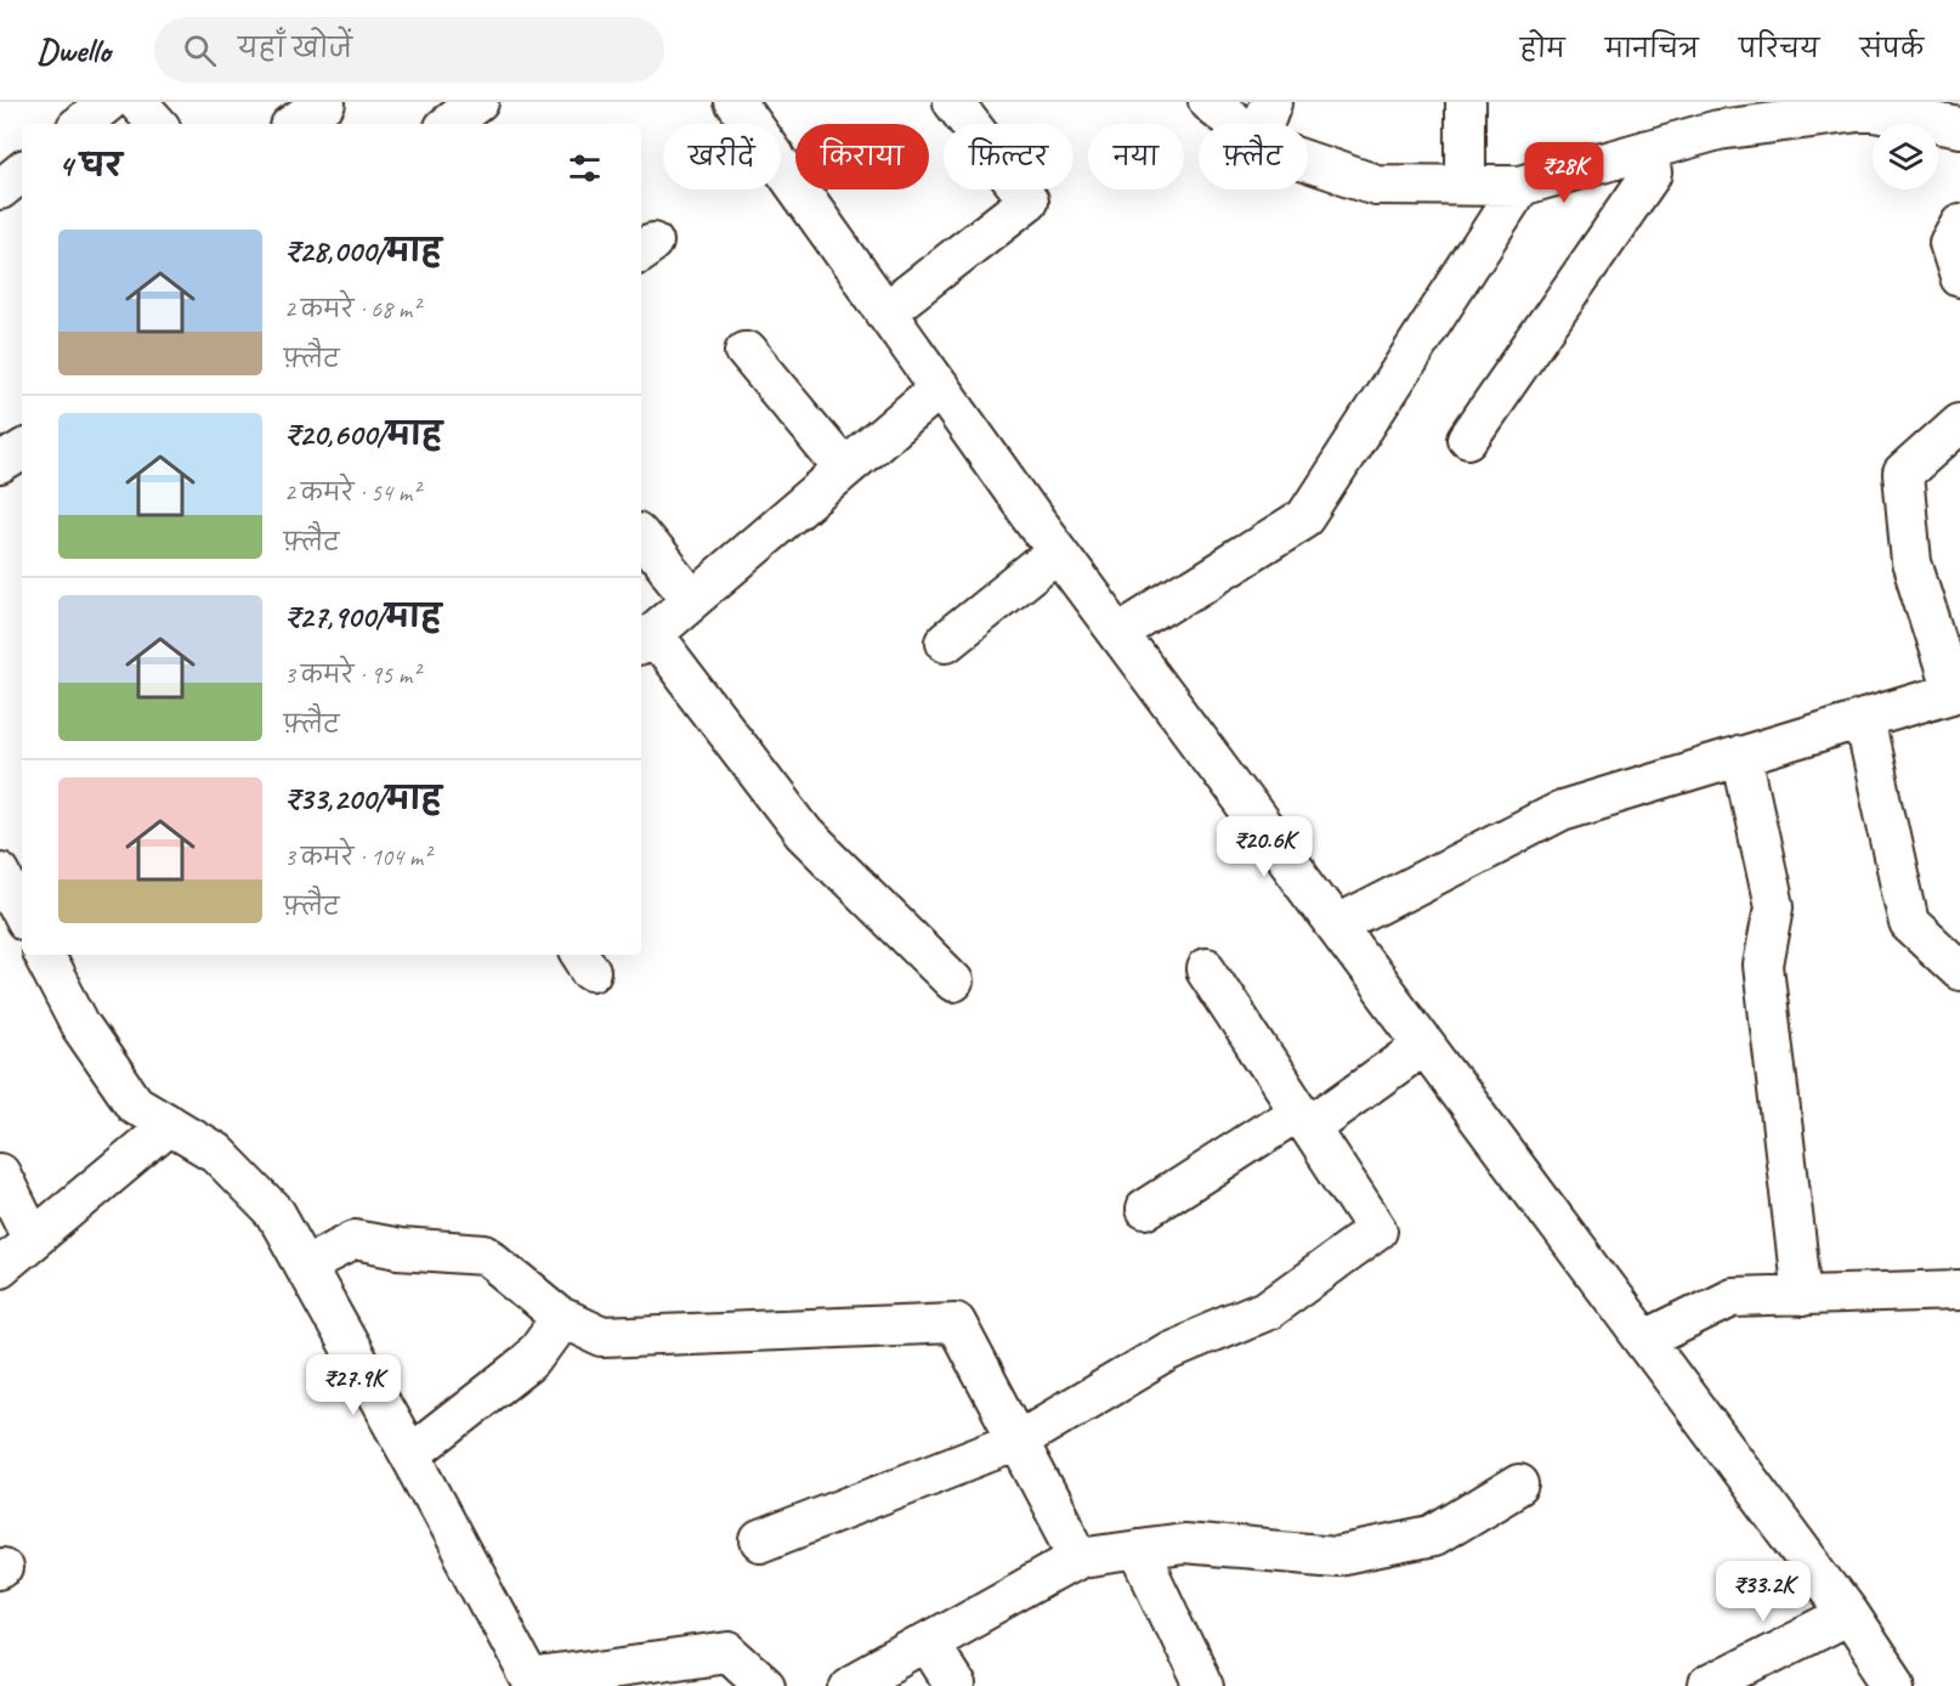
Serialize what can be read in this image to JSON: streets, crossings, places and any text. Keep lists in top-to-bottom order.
{
  "page": {
    "header": "Dwello",
    "search": "यहाँ खोजें",
    "nav": [
      "होम",
      "मानचित्र",
      "परिचय",
      "संपर्क"
    ],
    "chip": [
      "खरीदें",
      "किराया",
      "फ़िल्टर",
      "नया",
      "फ़्लैट"
    ],
    "heading": "4 घर",
    "price": [
      "₹28K",
      "₹20.6K",
      "₹27.9K",
      "₹33.2K"
    ],
    "list": [
      {
        "name": "₹28,000/माह",
        "note": "2 कमरे · 68 m² · फ़्लैट"
      },
      {
        "name": "₹20,600/माह",
        "note": "2 कमरे · 54 m² · फ़्लैट"
      },
      {
        "name": "₹27,900/माह",
        "note": "3 कमरे · 95 m² · फ़्लैट"
      },
      {
        "name": "₹33,200/माह",
        "note": "3 कमरे · 104 m² · फ़्लैट"
      }
    ]
  }
}
